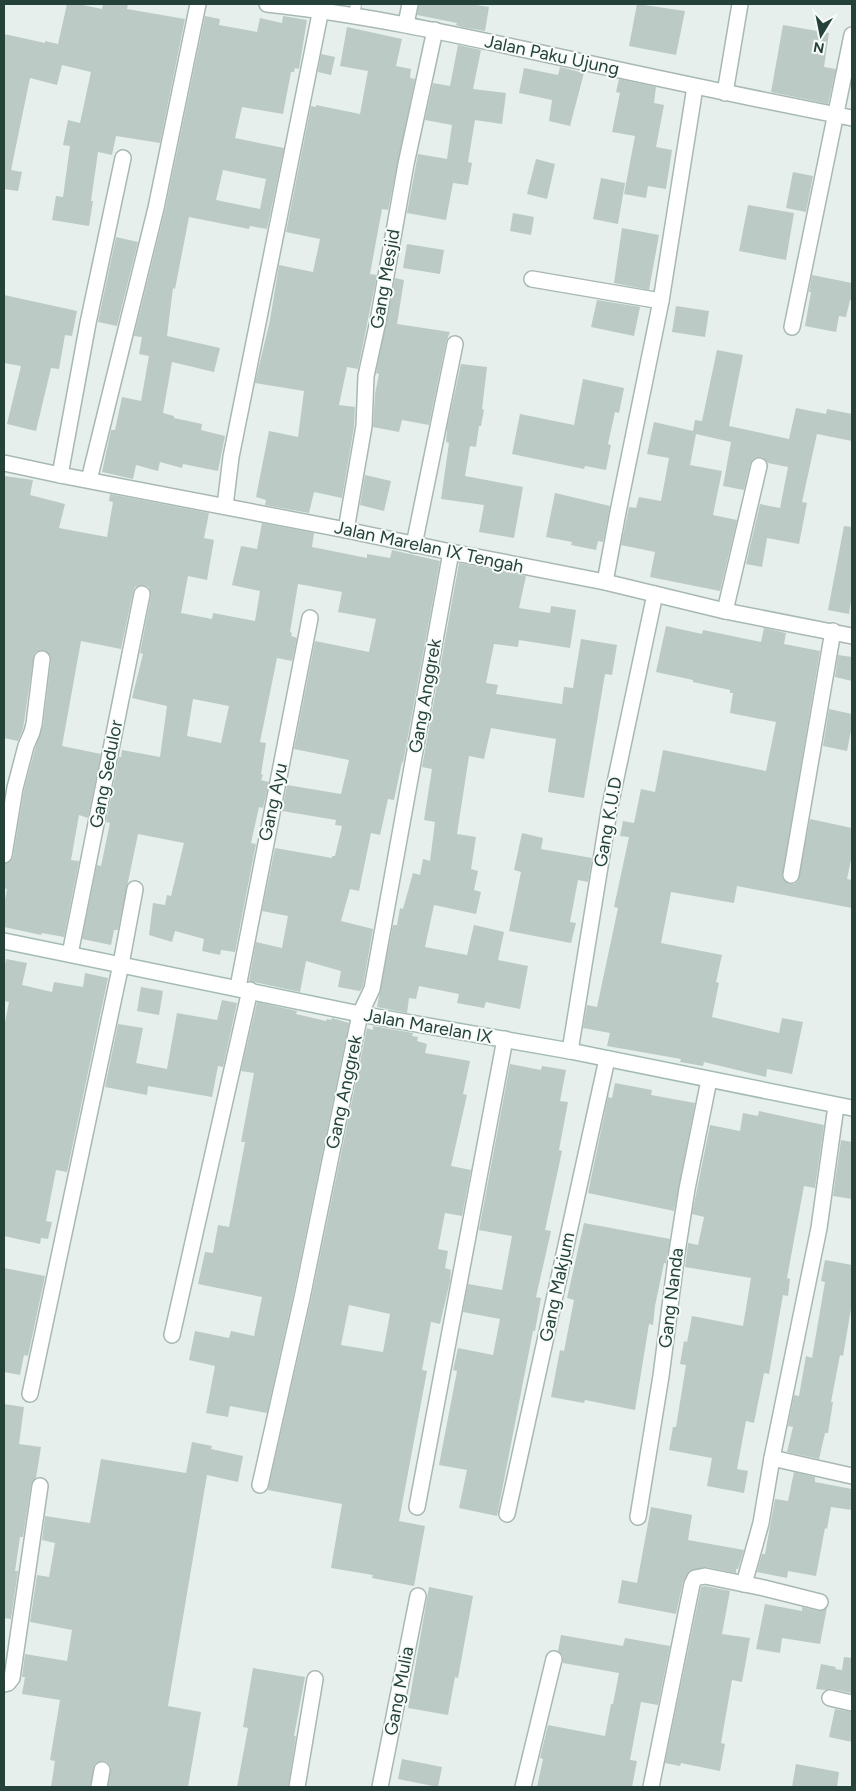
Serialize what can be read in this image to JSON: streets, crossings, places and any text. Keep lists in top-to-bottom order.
{
  "streets": {
    "street": [
      "Jalan Paku Ujung",
      "Gang Mesjid",
      "Jalan Marelan IX Tengah",
      "Gang Anggrek",
      "Gang Sedulor",
      "Gang Ayu",
      "Gang K.U.D",
      "Jalan Marelan IX",
      "Gang Makjum",
      "Gang Nanda",
      "Gang Mulia"
    ]
  },
  "crossings": [
    ["Jalan Paku Ujung", "Gang Mesjid"],
    ["Gang Mesjid", "Jalan Marelan IX Tengah"],
    ["Jalan Marelan IX Tengah", "Gang Anggrek"],
    ["Jalan Marelan IX Tengah", "Gang K.U.D"],
    ["Gang Anggrek", "Jalan Marelan IX"],
    ["Gang Sedulor", "Jalan Marelan IX"],
    ["Gang Ayu", "Jalan Marelan IX"],
    ["Gang K.U.D", "Jalan Marelan IX"],
    ["Jalan Marelan IX", "Gang Makjum"],
    ["Jalan Marelan IX", "Gang Nanda"]
  ],
  "north": "bottom"
}
